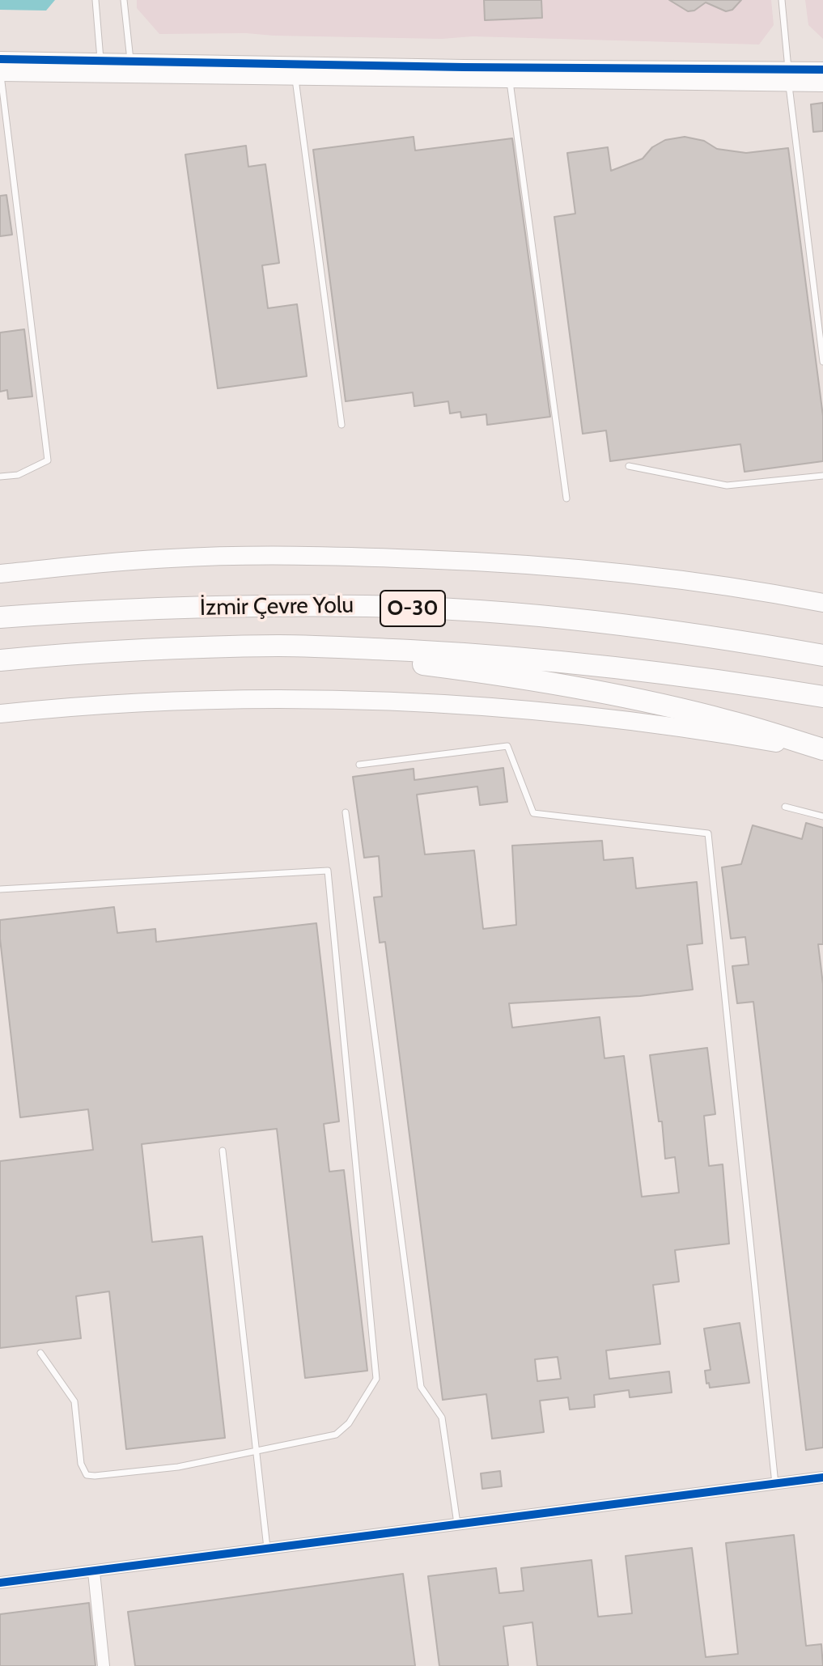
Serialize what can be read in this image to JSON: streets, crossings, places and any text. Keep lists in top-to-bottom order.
{
  "streets": {
    "highway": ["İzmir Çevre Yolu", "O-30"]
  }
}
